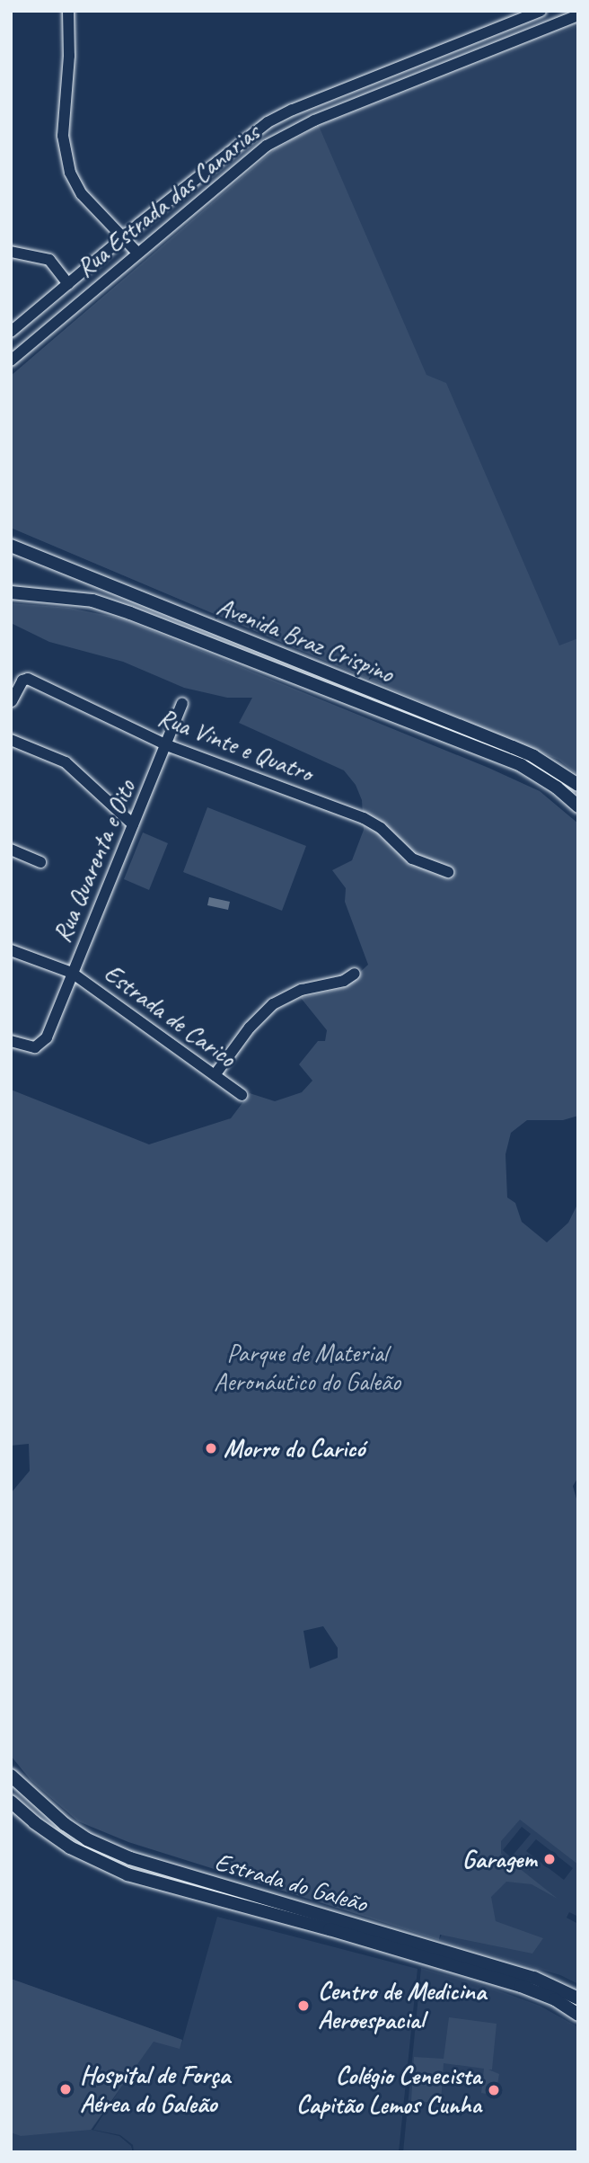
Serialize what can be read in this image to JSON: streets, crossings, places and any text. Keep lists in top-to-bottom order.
{
  "streets": {
    "main road": ["Avenida Braz Crispino", "Estrada do Galeão"],
    "street": [
      "Rua Estrada das Canarias",
      "Rua Vinte e Quatro",
      "Rua Quarenta e Oito",
      "Estrada de Carico"
    ]
  },
  "crossings": [
    ["Rua Vinte e Quatro", "Rua Quarenta e Oito"],
    ["Rua Quarenta e Oito", "Estrada de Carico"]
  ],
  "parks": ["Parque de Material Aeronáutico do Galeão"],
  "places": [
    "Morro do Caricó",
    "Garagem",
    "Centro de Medicina Aeroespacial",
    "Hospital de Força Aérea do Galeão",
    "Colégio Cenecista Capitão Lemos Cunha"
  ]
}
